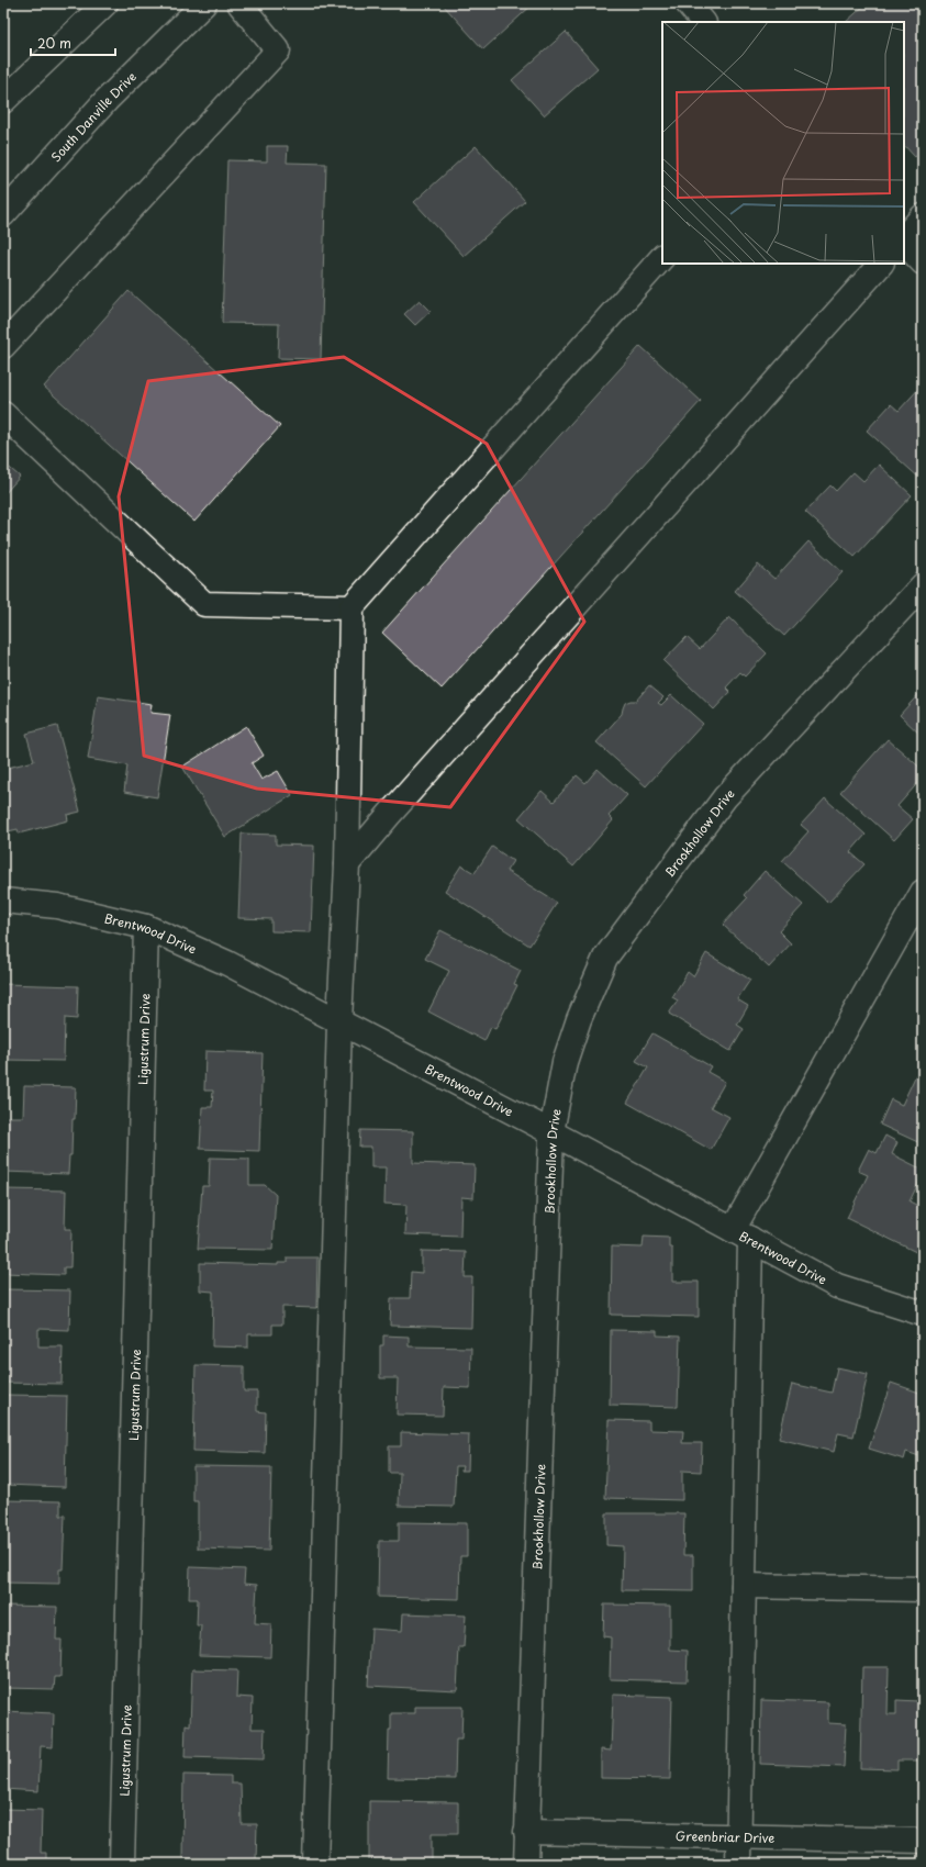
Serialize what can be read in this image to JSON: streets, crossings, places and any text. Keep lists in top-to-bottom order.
{
  "streets": {
    "main road": [
      "South Danville Drive",
      "Brookhollow Drive",
      "Brentwood Drive",
      "Ligustrum Drive",
      "Greenbriar Drive"
    ]
  },
  "crossings": [
    ["Brookhollow Drive", "Brentwood Drive"],
    ["Brookhollow Drive", "Greenbriar Drive"],
    ["Brentwood Drive", "Ligustrum Drive"]
  ],
  "scale_bar": "20 m"
}
